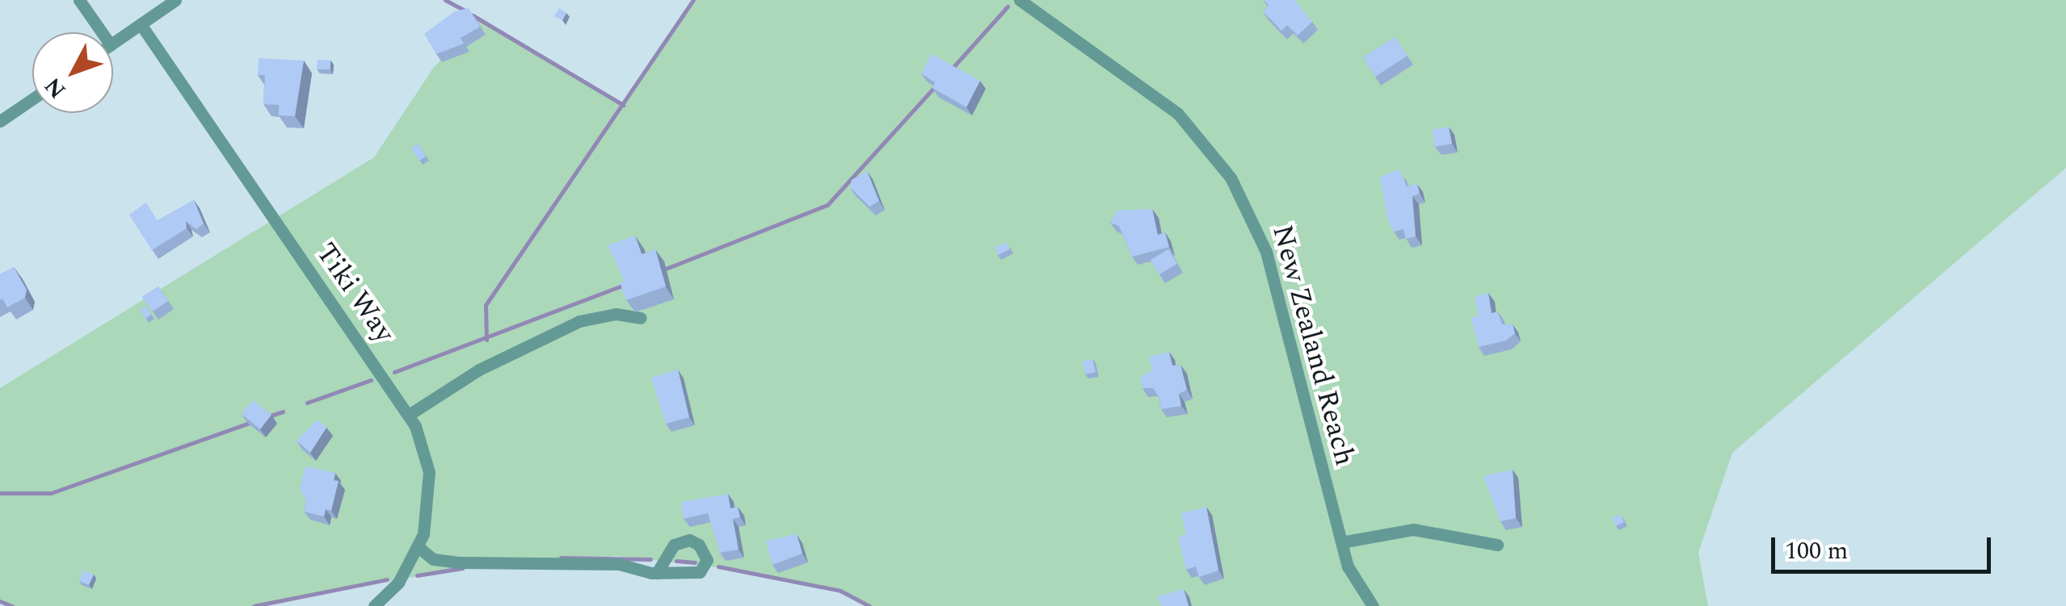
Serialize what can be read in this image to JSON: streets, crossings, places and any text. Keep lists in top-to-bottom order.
{
  "streets": {
    "street": ["Tiki Way", "New Zealand Reach"]
  },
  "scale_bar": "100 m",
  "north": "bottom left"
}
